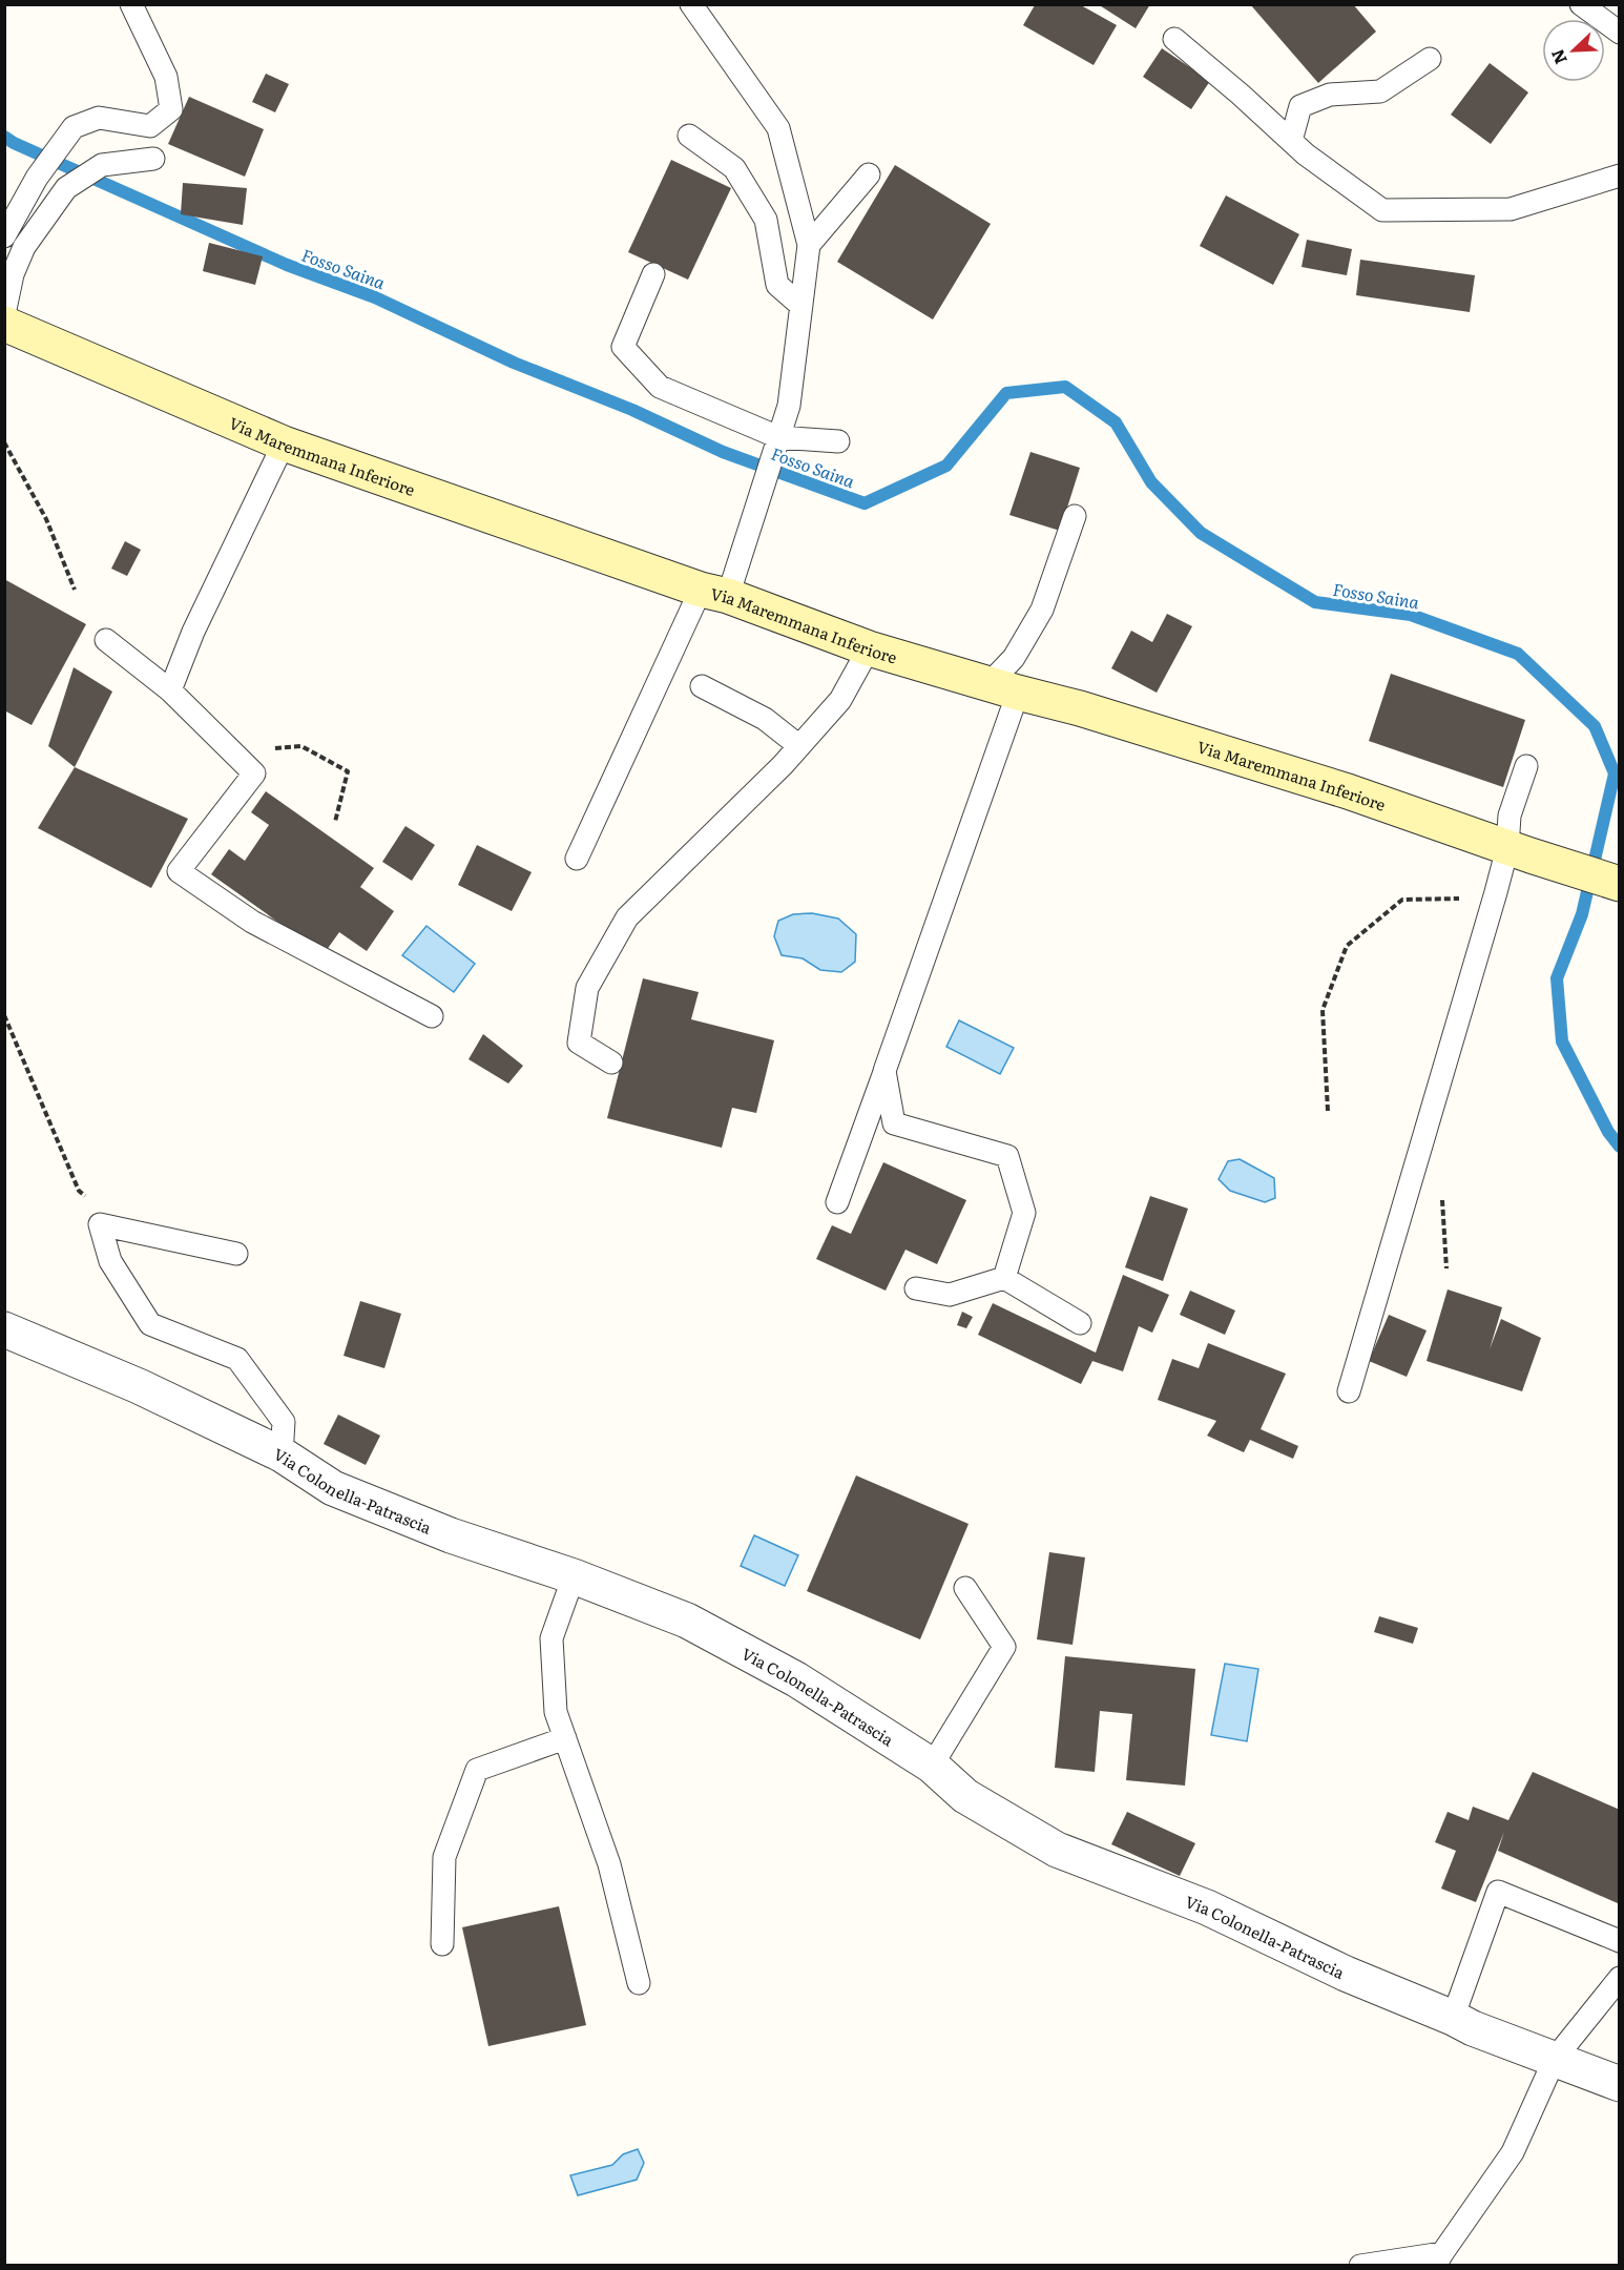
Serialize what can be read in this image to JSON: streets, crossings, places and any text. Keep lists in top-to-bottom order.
{
  "streets": {
    "main road": ["Via Maremmana Inferiore"],
    "street": ["Via Colonella-Patrascia"]
  },
  "water": ["Fosso Saina"],
  "north": "bottom left"
}
